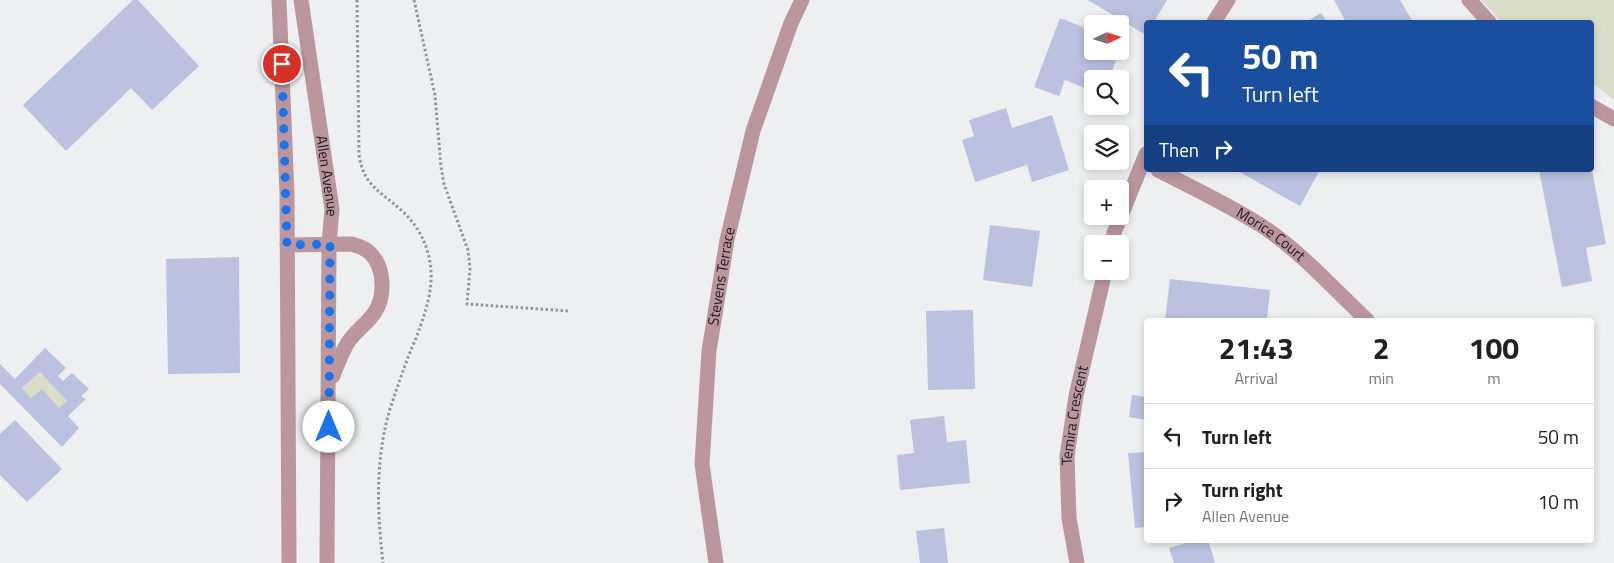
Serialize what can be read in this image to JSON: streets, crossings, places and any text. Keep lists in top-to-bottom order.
{
  "streets": {
    "street": [
      "Allen Avenue",
      "Morice Court",
      "Stevens Terrace",
      "Temira Crescent"
    ]
  },
  "north": "right",
  "page": {
    "map_buttons": ["+", "−"],
    "turn": ["50 m", "Turn left"],
    "then": "Then",
    "eta": [
      "21:43",
      "Arrival",
      "2",
      "min",
      "100",
      "m"
    ],
    "list": [
      {
        "name": "Turn left",
        "value": "50 m"
      },
      {
        "name": "Turn right",
        "note": "Allen Avenue",
        "value": "10 m"
      }
    ]
  }
}
